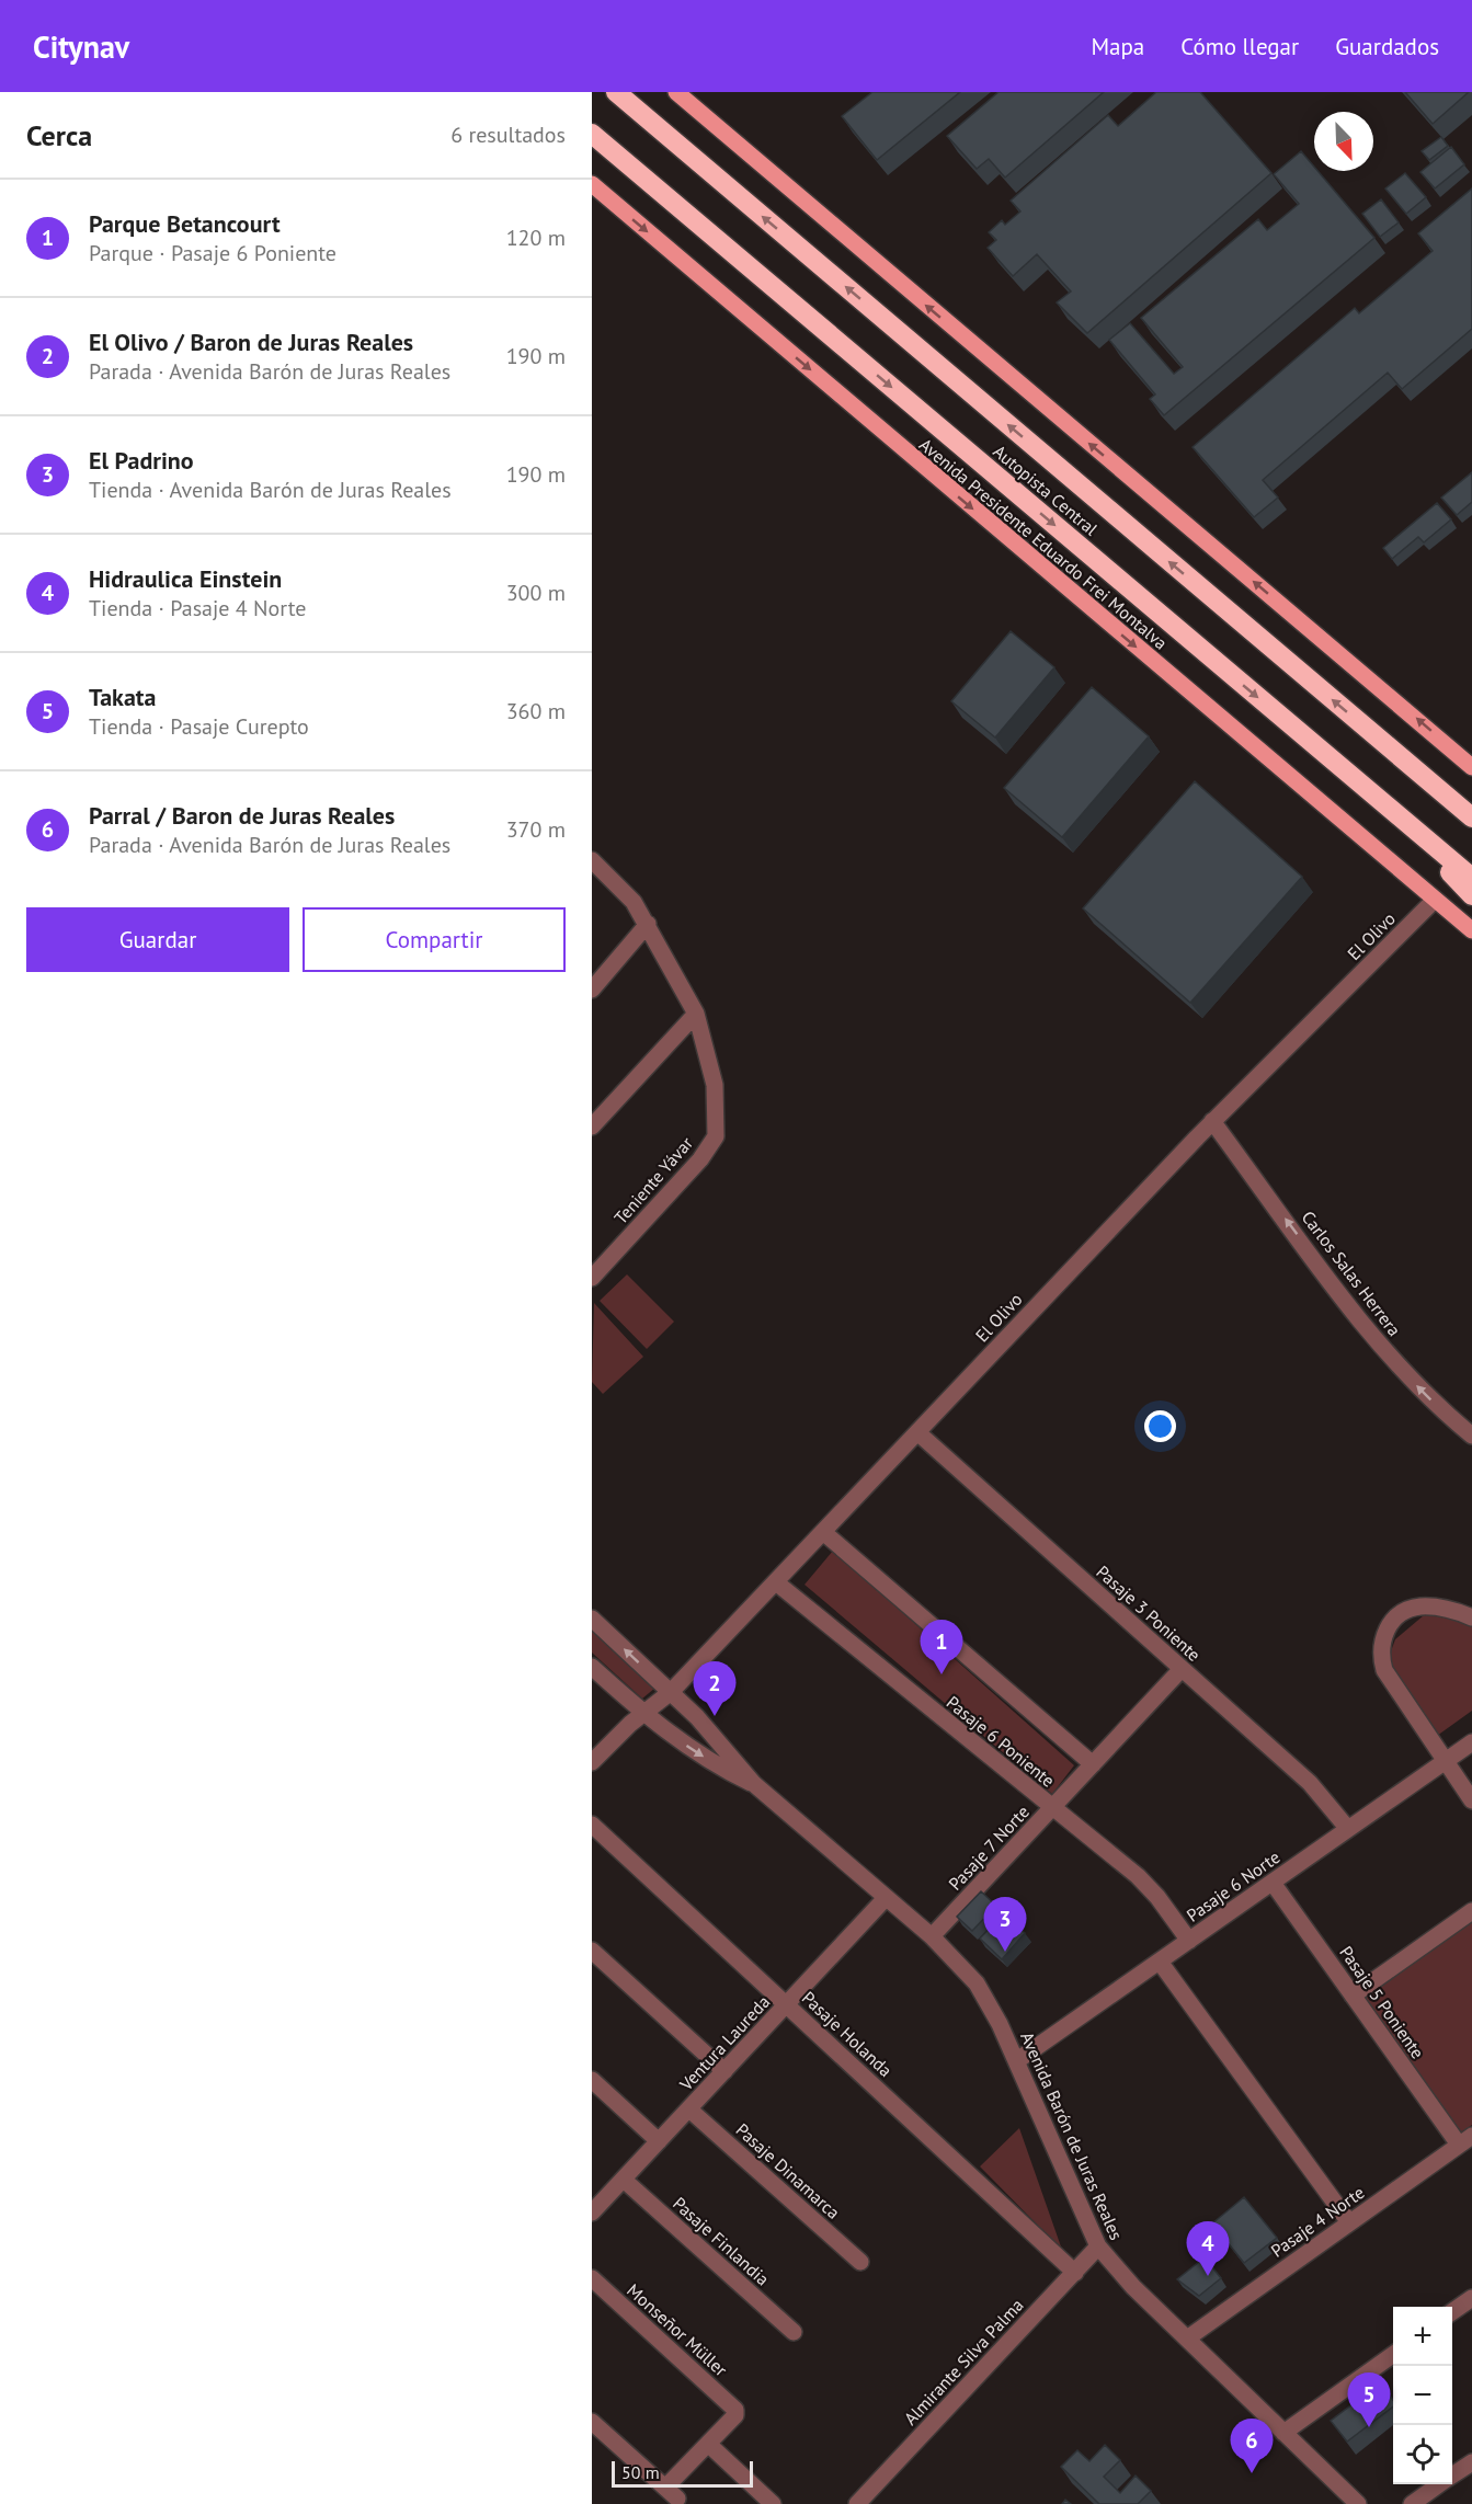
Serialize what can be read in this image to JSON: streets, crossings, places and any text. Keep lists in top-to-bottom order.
{
  "streets": {
    "highway": ["Autopista Central"],
    "main road": ["Avenida Presidente Eduardo Frei Montalva"],
    "street": [
      "El Olivo",
      "Teniente Yávar",
      "Carlos Salas Herrera",
      "Pasaje 3 Poniente",
      "Pasaje 6 Poniente",
      "Pasaje 7 Norte",
      "Pasaje 6 Norte",
      "Pasaje 5 Poniente",
      "Pasaje Holanda",
      "Ventura Laureda",
      "Avenida Barón de Juras Reales",
      "Pasaje Dinamarca",
      "Pasaje 4 Norte",
      "Pasaje Finlandia",
      "Monseñor Müller",
      "Almirante Silva Palma"
    ]
  },
  "crossings": [
    ["Avenida Presidente Eduardo Frei Montalva", "El Olivo"],
    ["El Olivo", "Carlos Salas Herrera"],
    ["El Olivo", "Pasaje 3 Poniente"],
    ["El Olivo", "Pasaje 6 Poniente"],
    ["El Olivo", "Avenida Barón de Juras Reales"],
    ["Pasaje 3 Poniente", "Pasaje 7 Norte"],
    ["Pasaje 3 Poniente", "Pasaje 6 Norte"],
    ["Pasaje 6 Poniente", "Pasaje 7 Norte"],
    ["Pasaje 6 Poniente", "Pasaje 6 Norte"],
    ["Pasaje 7 Norte", "Avenida Barón de Juras Reales"],
    ["Pasaje 6 Norte", "Pasaje 5 Poniente"],
    ["Pasaje 6 Norte", "Avenida Barón de Juras Reales"],
    ["Pasaje 5 Poniente", "Pasaje 4 Norte"],
    ["Pasaje Holanda", "Ventura Laureda"],
    ["Pasaje Holanda", "Almirante Silva Palma"],
    ["Ventura Laureda", "Avenida Barón de Juras Reales"],
    ["Ventura Laureda", "Pasaje Dinamarca"],
    ["Ventura Laureda", "Pasaje Finlandia"],
    ["Avenida Barón de Juras Reales", "Pasaje 4 Norte"],
    ["Avenida Barón de Juras Reales", "Almirante Silva Palma"]
  ],
  "one_way": ["Carlos Salas Herrera"],
  "scale_bar": "50 m",
  "north": "bottom right",
  "page": {
    "header": "Citynav",
    "nav": ["Mapa", "Cómo llegar", "Guardados"],
    "heading": ["Cerca", "6 resultados"],
    "list": [
      {
        "mark": "1",
        "name": "Parque Betancourt",
        "note": "Parque · Pasaje 6 Poniente",
        "value": "120 m"
      },
      {
        "mark": "2",
        "name": "El Olivo / Baron de Juras Reales",
        "note": "Parada · Avenida Barón de Juras Reales",
        "value": "190 m"
      },
      {
        "mark": "3",
        "name": "El Padrino",
        "note": "Tienda · Avenida Barón de Juras Reales",
        "value": "190 m"
      },
      {
        "mark": "4",
        "name": "Hidraulica Einstein",
        "note": "Tienda · Pasaje 4 Norte",
        "value": "300 m"
      },
      {
        "mark": "5",
        "name": "Takata",
        "note": "Tienda · Pasaje Curepto",
        "value": "360 m"
      },
      {
        "mark": "6",
        "name": "Parral / Baron de Juras Reales",
        "note": "Parada · Avenida Barón de Juras Reales",
        "value": "370 m"
      }
    ],
    "buttons": ["Guardar", "Compartir"],
    "pins": [
      "1",
      "2",
      "3",
      "4",
      "5",
      "6"
    ],
    "map_buttons": ["+", "−"],
    "scale": "50 m"
  }
}
